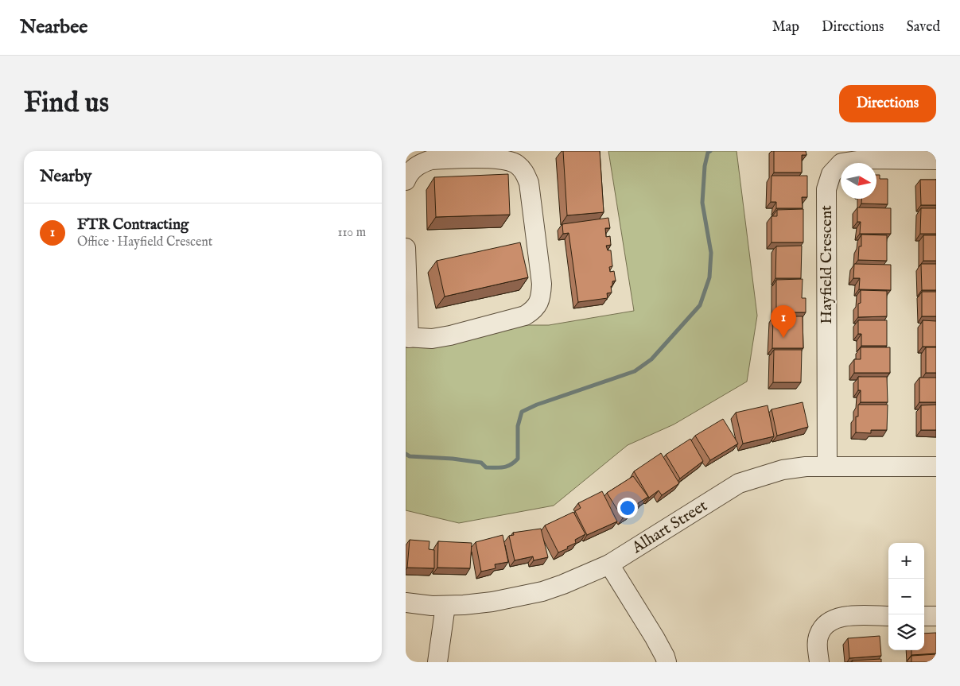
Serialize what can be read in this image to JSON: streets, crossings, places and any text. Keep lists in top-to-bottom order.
{
  "streets": {
    "street": ["Hayfield Crescent", "Alhart Street"]
  },
  "crossings": [
    ["Hayfield Crescent", "Alhart Street"]
  ],
  "north": "right",
  "page": {
    "header": "Nearbee",
    "nav": ["Map", "Directions", "Saved"],
    "buttons": "Directions",
    "title": "Find us",
    "heading": "Nearby",
    "list": [
      {
        "mark": "1",
        "name": "FTR Contracting",
        "note": "Office · Hayfield Crescent",
        "value": "110 m"
      }
    ],
    "pins": "1",
    "map_buttons": ["+", "−"]
  }
}
